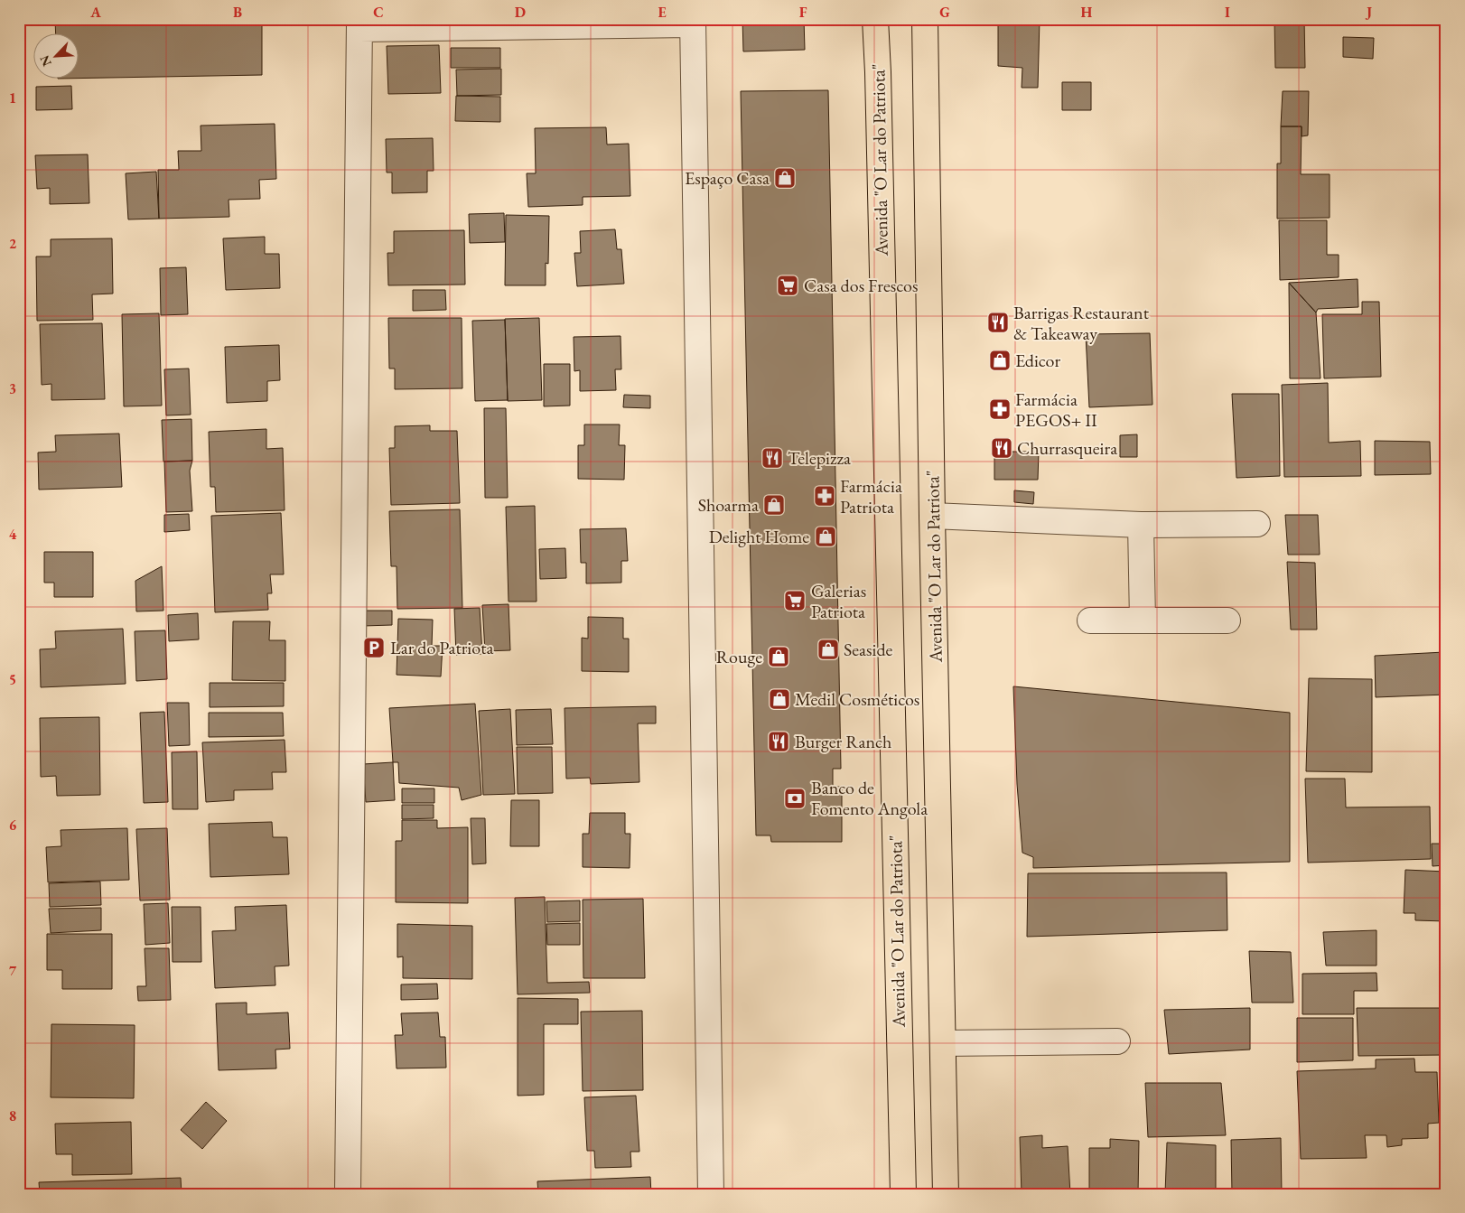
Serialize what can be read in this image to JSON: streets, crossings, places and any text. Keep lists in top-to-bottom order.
{
  "streets": {
    "main road": ["Avenida \"O Lar do Patriota\""]
  },
  "places": {
    "shop": [
      "Espaço Casa",
      "Edicor",
      "Shoarma",
      "Delight Home",
      "Seaside",
      "Rouge",
      "Medil Cosméticos"
    ],
    "supermarket": ["Casa dos Frescos", "Galerias Patriota"],
    "restaurant": [
      "Barrigas Restaurant & Takeaway",
      "Churrasqueira",
      "Telepizza",
      "Burger Ranch"
    ],
    "pharmacy": ["Farmácia PEGOS+ II", "Farmácia Patriota"],
    "parking": ["Lar do Patriota"],
    "bank": ["Banco de Fomento Angola"]
  },
  "north": "bottom left",
  "grid": {
    "columns": [
      "A",
      "B",
      "C",
      "D",
      "E",
      "F",
      "G",
      "H",
      "I",
      "J"
    ],
    "rows": [
      "1",
      "2",
      "3",
      "4",
      "5",
      "6",
      "7",
      "8"
    ]
  }
}
